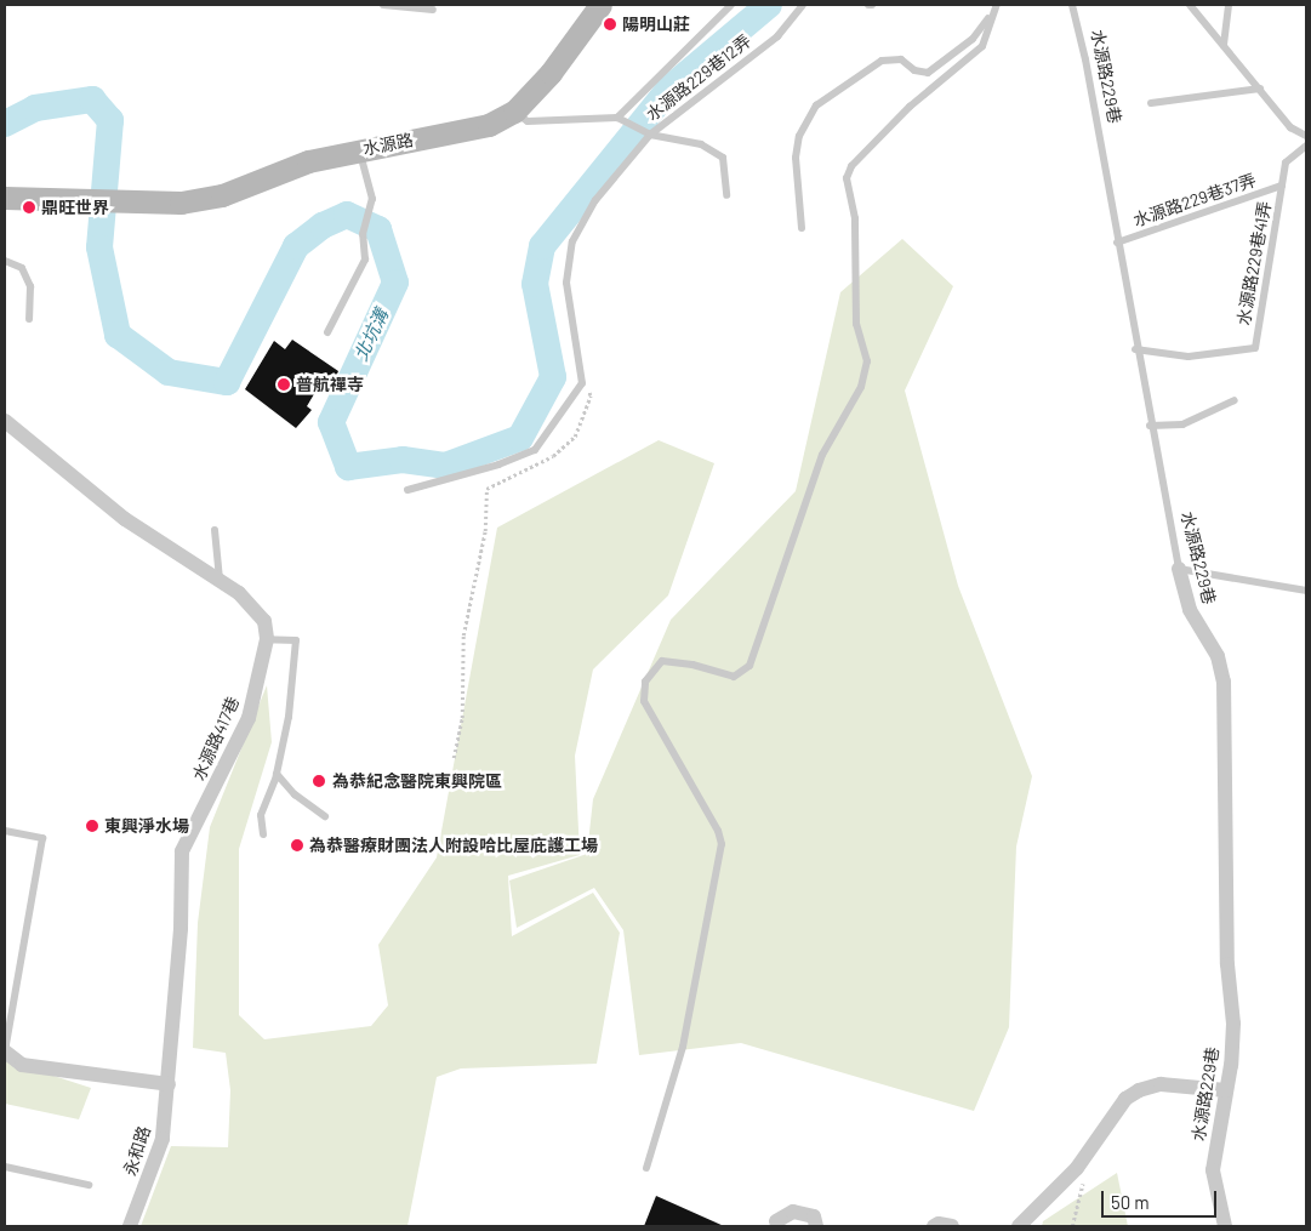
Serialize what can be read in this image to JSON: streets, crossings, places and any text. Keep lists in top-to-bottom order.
{
  "streets": {
    "street": [
      "水源路229巷",
      "水源路",
      "水源路417巷",
      "永和路"
    ],
    "lane": ["水源路229巷12弄", "水源路229巷37弄", "水源路229巷41弄"]
  },
  "crossings": [
    ["水源路229巷", "水源路229巷37弄"],
    ["水源路229巷", "水源路229巷41弄"],
    ["水源路229巷37弄", "水源路229巷41弄"],
    ["水源路417巷", "永和路"]
  ],
  "water": ["北坑溝"],
  "places": [
    "陽明山莊",
    "鼎旺世界",
    "普航禪寺",
    "為恭紀念醫院東興院區",
    "東興淨水場",
    "為恭醫療財團法人附設哈比屋庇護工場"
  ],
  "scale_bar": "50 m"
}
